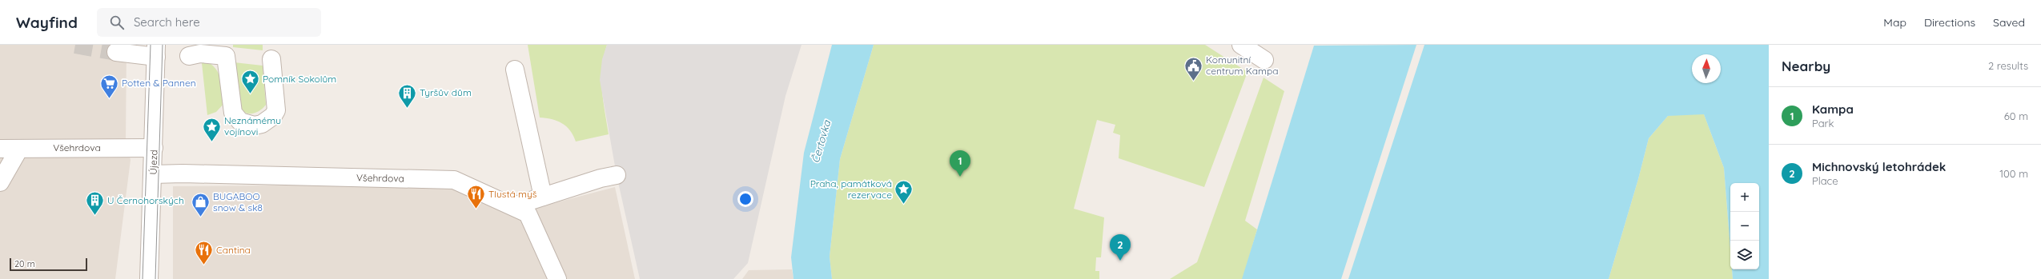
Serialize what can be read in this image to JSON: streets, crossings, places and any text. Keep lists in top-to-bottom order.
{
  "streets": {
    "street": ["Všehrdova", "Újezd"]
  },
  "crossings": [
    ["Všehrdova", "Újezd"]
  ],
  "water": ["Čertovka"],
  "places": {
    "public building": ["Komunitní centrum Kampa"],
    "place": ["Pomník Sokolům", "Neznámému vojínovi", "Praha, památková rezervace"],
    "supermarket": ["Potten & Pannen"],
    "building": ["Tyršův dům", "U Černohorských"],
    "restaurant": ["Tlustá myš", "Cantina"],
    "shop": ["BUGABOO snow & sk8"]
  },
  "scale_bar": "20 m",
  "north": "top",
  "page": {
    "header": "Wayfind",
    "search": "Search here",
    "nav": ["Map", "Directions", "Saved"],
    "heading": ["Nearby", "2 results"],
    "list": [
      {
        "mark": "1",
        "name": "Kampa",
        "note": "Park",
        "value": "60 m"
      },
      {
        "mark": "2",
        "name": "Michnovský letohrádek",
        "note": "Place",
        "value": "100 m"
      }
    ],
    "pins": ["1", "2"],
    "map_buttons": ["+", "−"],
    "scale": "20 m"
  }
}
